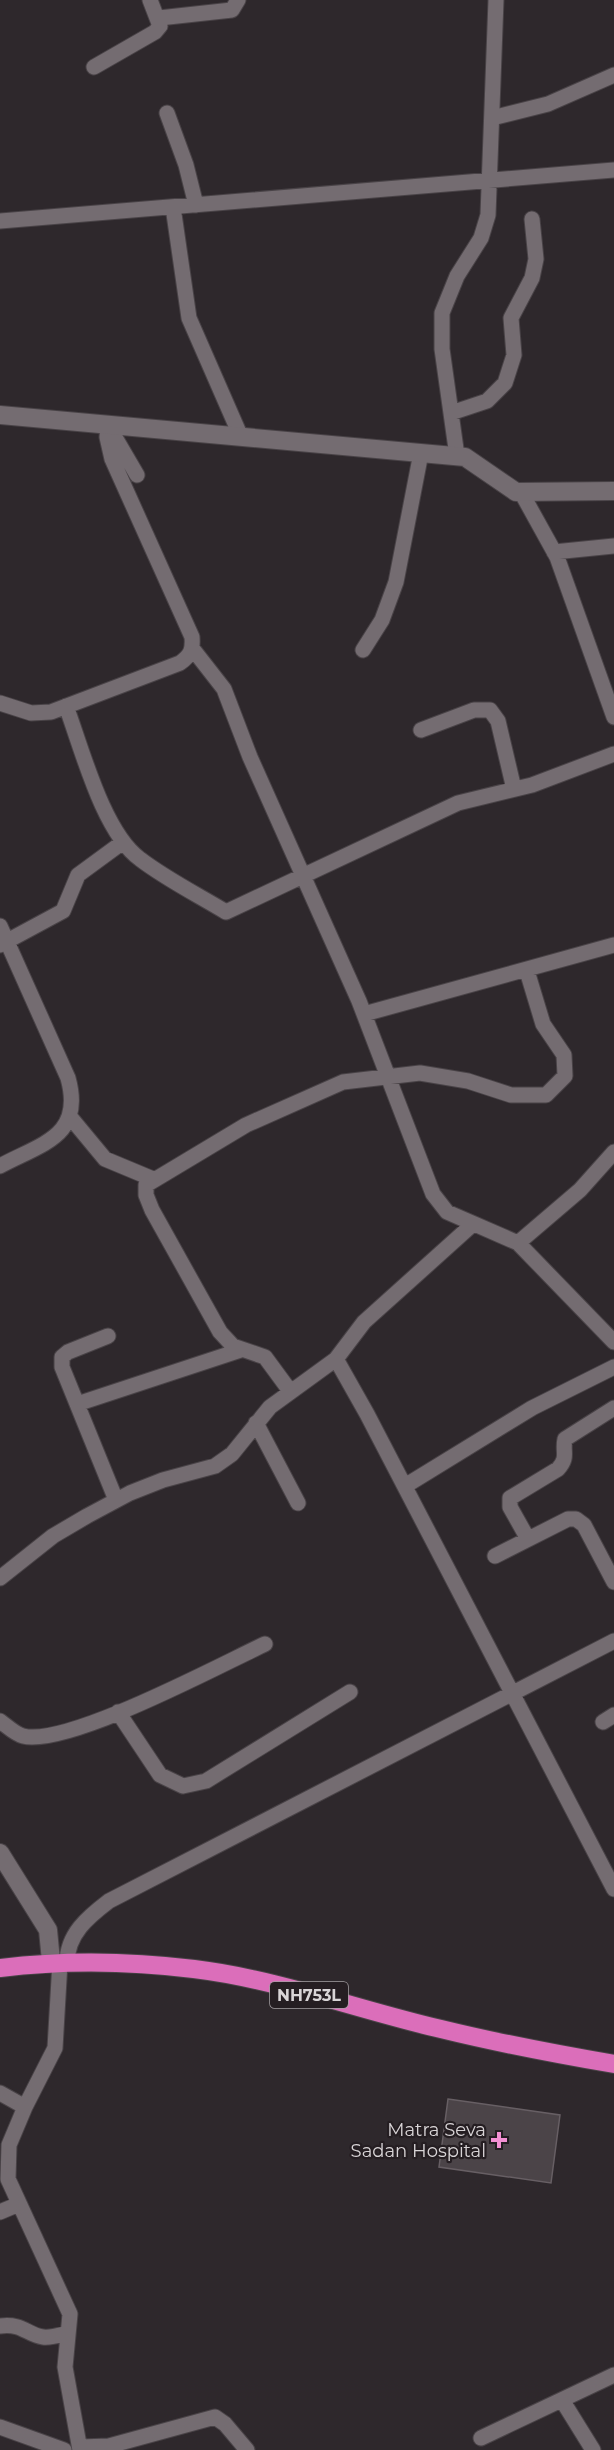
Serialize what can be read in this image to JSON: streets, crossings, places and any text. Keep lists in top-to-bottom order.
{
  "streets": {
    "highway": ["NH753L"]
  },
  "places": {
    "health": ["Matra Seva Sadan Hospital"]
  }
}
